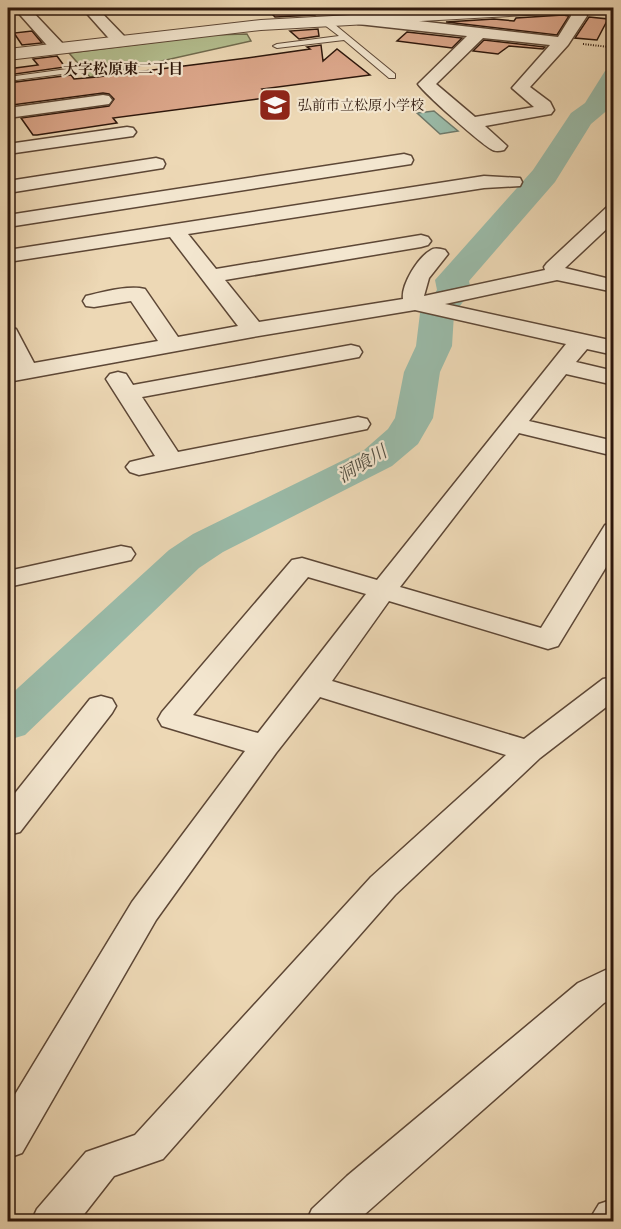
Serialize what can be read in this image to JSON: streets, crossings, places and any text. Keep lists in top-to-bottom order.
{
  "districts": ["大字松原東二丁目"],
  "water": ["洞喰川"],
  "places": {
    "school or university": ["弘前市立松原小学校"]
  }
}
